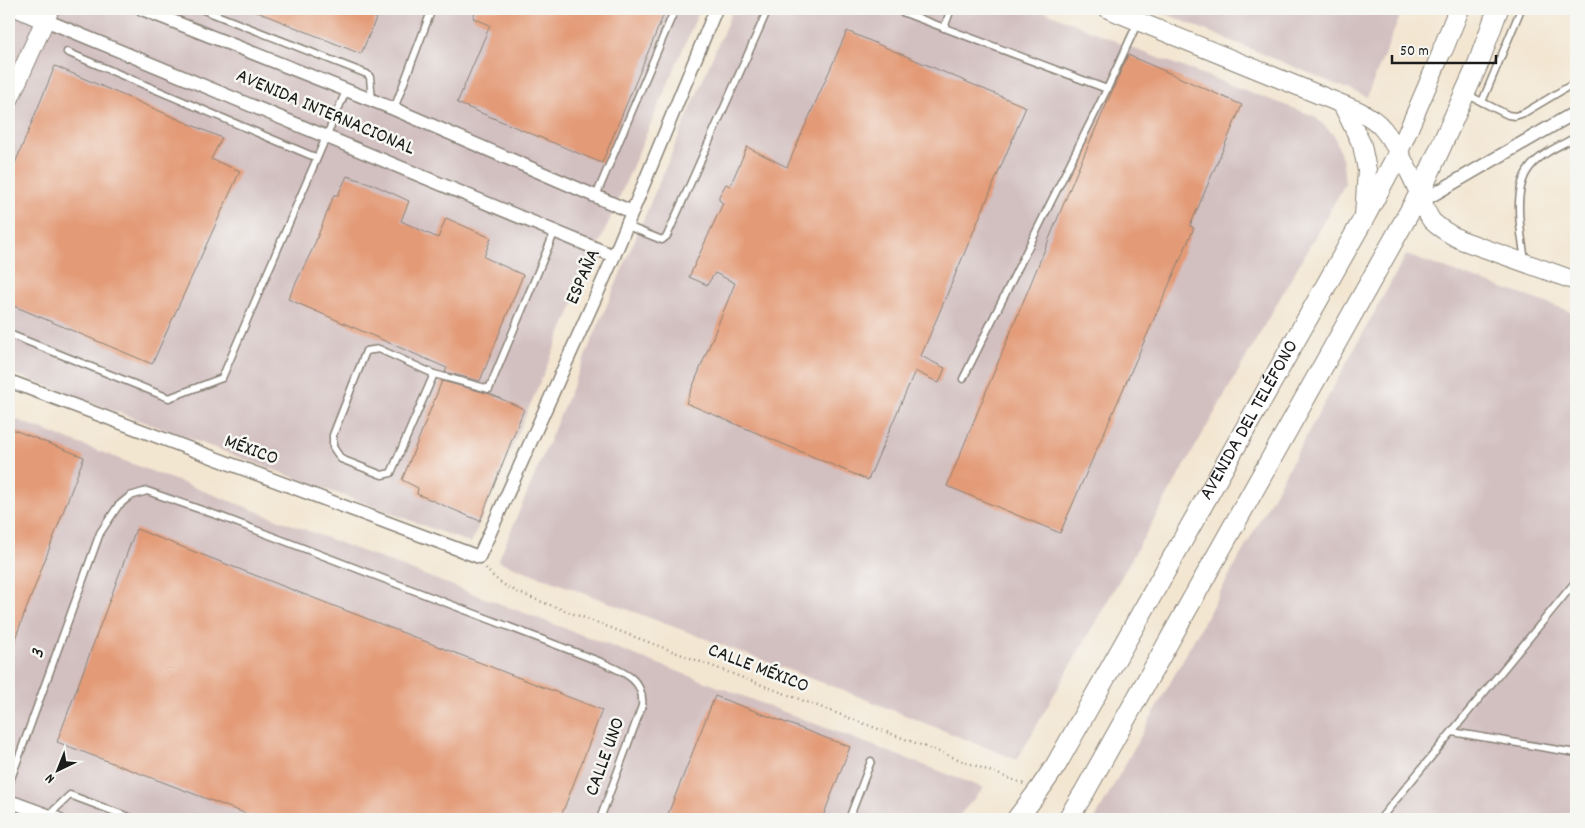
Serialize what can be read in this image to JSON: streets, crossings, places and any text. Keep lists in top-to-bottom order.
{
  "streets": {
    "main road": ["AVENIDA INTERNACIONAL", "AVENIDA DEL TELÉFONO"],
    "street": ["ESPAÑA", "MÉXICO"],
    "lane": ["3", "CALLE UNO"],
    "path": ["CALLE MÉXICO"]
  },
  "crossings": [
    ["AVENIDA INTERNACIONAL", "ESPAÑA"],
    ["ESPAÑA", "MÉXICO"],
    ["ESPAÑA", "CALLE MÉXICO"],
    ["AVENIDA DEL TELÉFONO", "CALLE MÉXICO"],
    ["MÉXICO", "CALLE MÉXICO"],
    ["3", "CALLE UNO"]
  ],
  "scale_bar": "50 m",
  "north": "bottom left"
}
